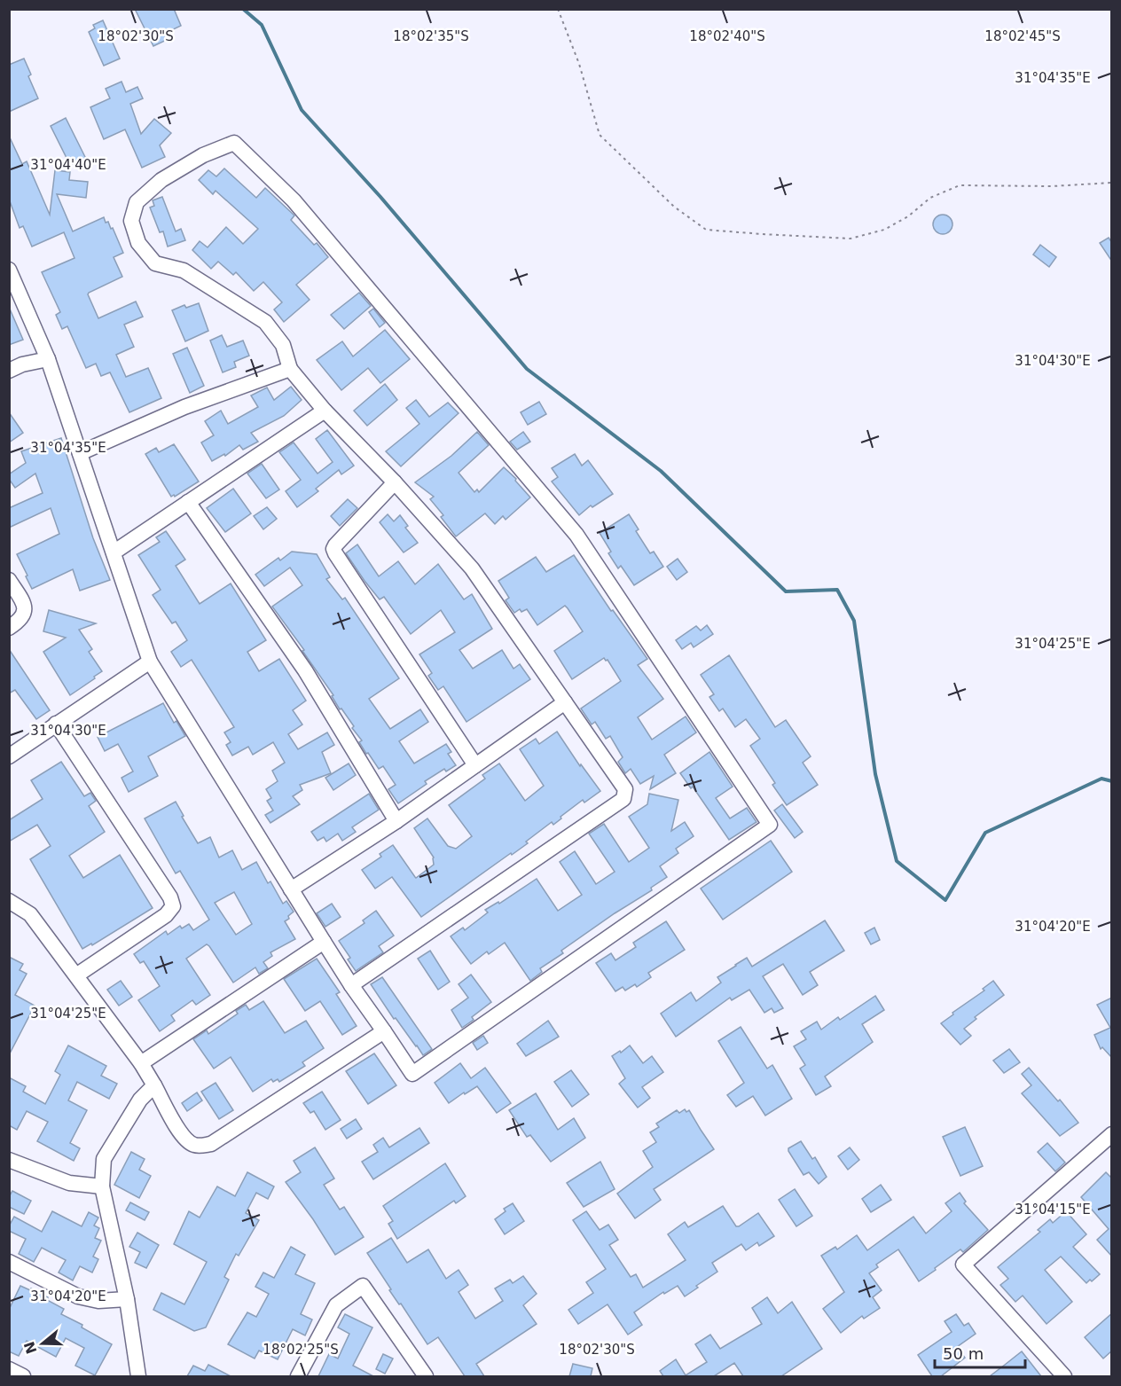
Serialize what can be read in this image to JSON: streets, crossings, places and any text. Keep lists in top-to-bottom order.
{
  "scale_bar": "50 m",
  "north": "left",
  "coordinates": [
    "18°02'40\"S",
    "18°02'30\"S",
    "18°02'35\"S",
    "18°02'45\"S",
    "31°04'35\"E",
    "31°04'40\"E",
    "31°04'30\"E",
    "31°04'25\"E",
    "31°04'20\"E",
    "31°04'15\"E",
    "18°02'25\"S"
  ]
}
